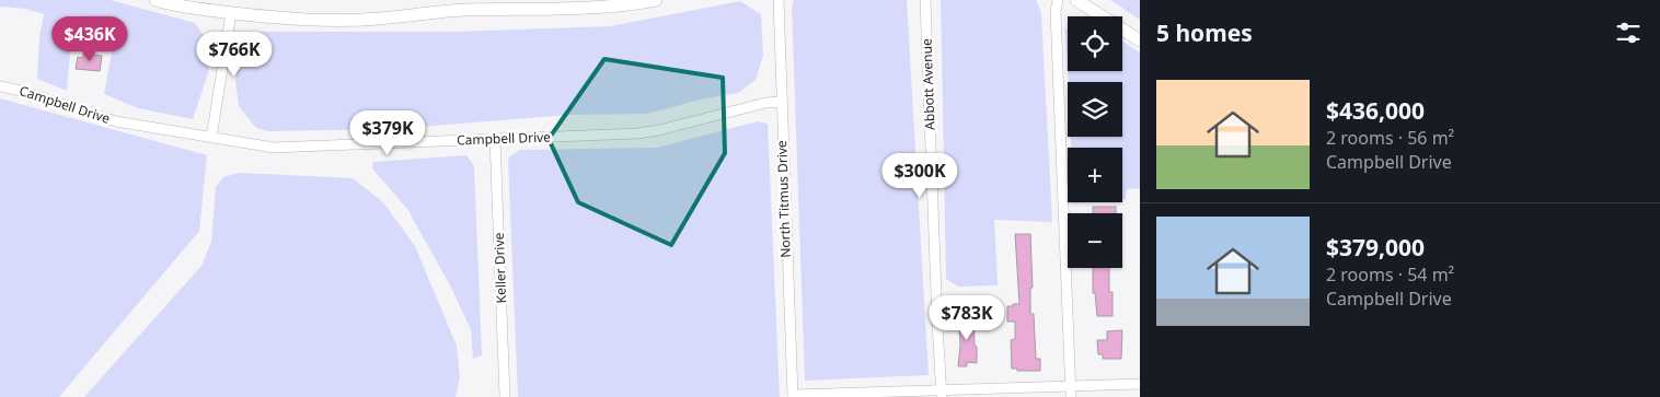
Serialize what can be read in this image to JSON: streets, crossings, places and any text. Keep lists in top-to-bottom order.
{
  "streets": {
    "street": [
      "Abbott Avenue",
      "Campbell Drive",
      "North Titmus Drive",
      "Keller Drive"
    ]
  },
  "crossings": [
    ["Campbell Drive", "North Titmus Drive"],
    ["Campbell Drive", "Keller Drive"]
  ],
  "page": {
    "heading": "5 homes",
    "map_buttons": ["+", "−"],
    "price": [
      "$436K",
      "$766K",
      "$379K",
      "$300K",
      "$783K"
    ],
    "list": [
      {
        "name": "$436,000",
        "note": "2 rooms · 56 m² · Campbell Drive"
      },
      {
        "name": "$379,000",
        "note": "2 rooms · 54 m² · Campbell Drive"
      }
    ]
  }
}
